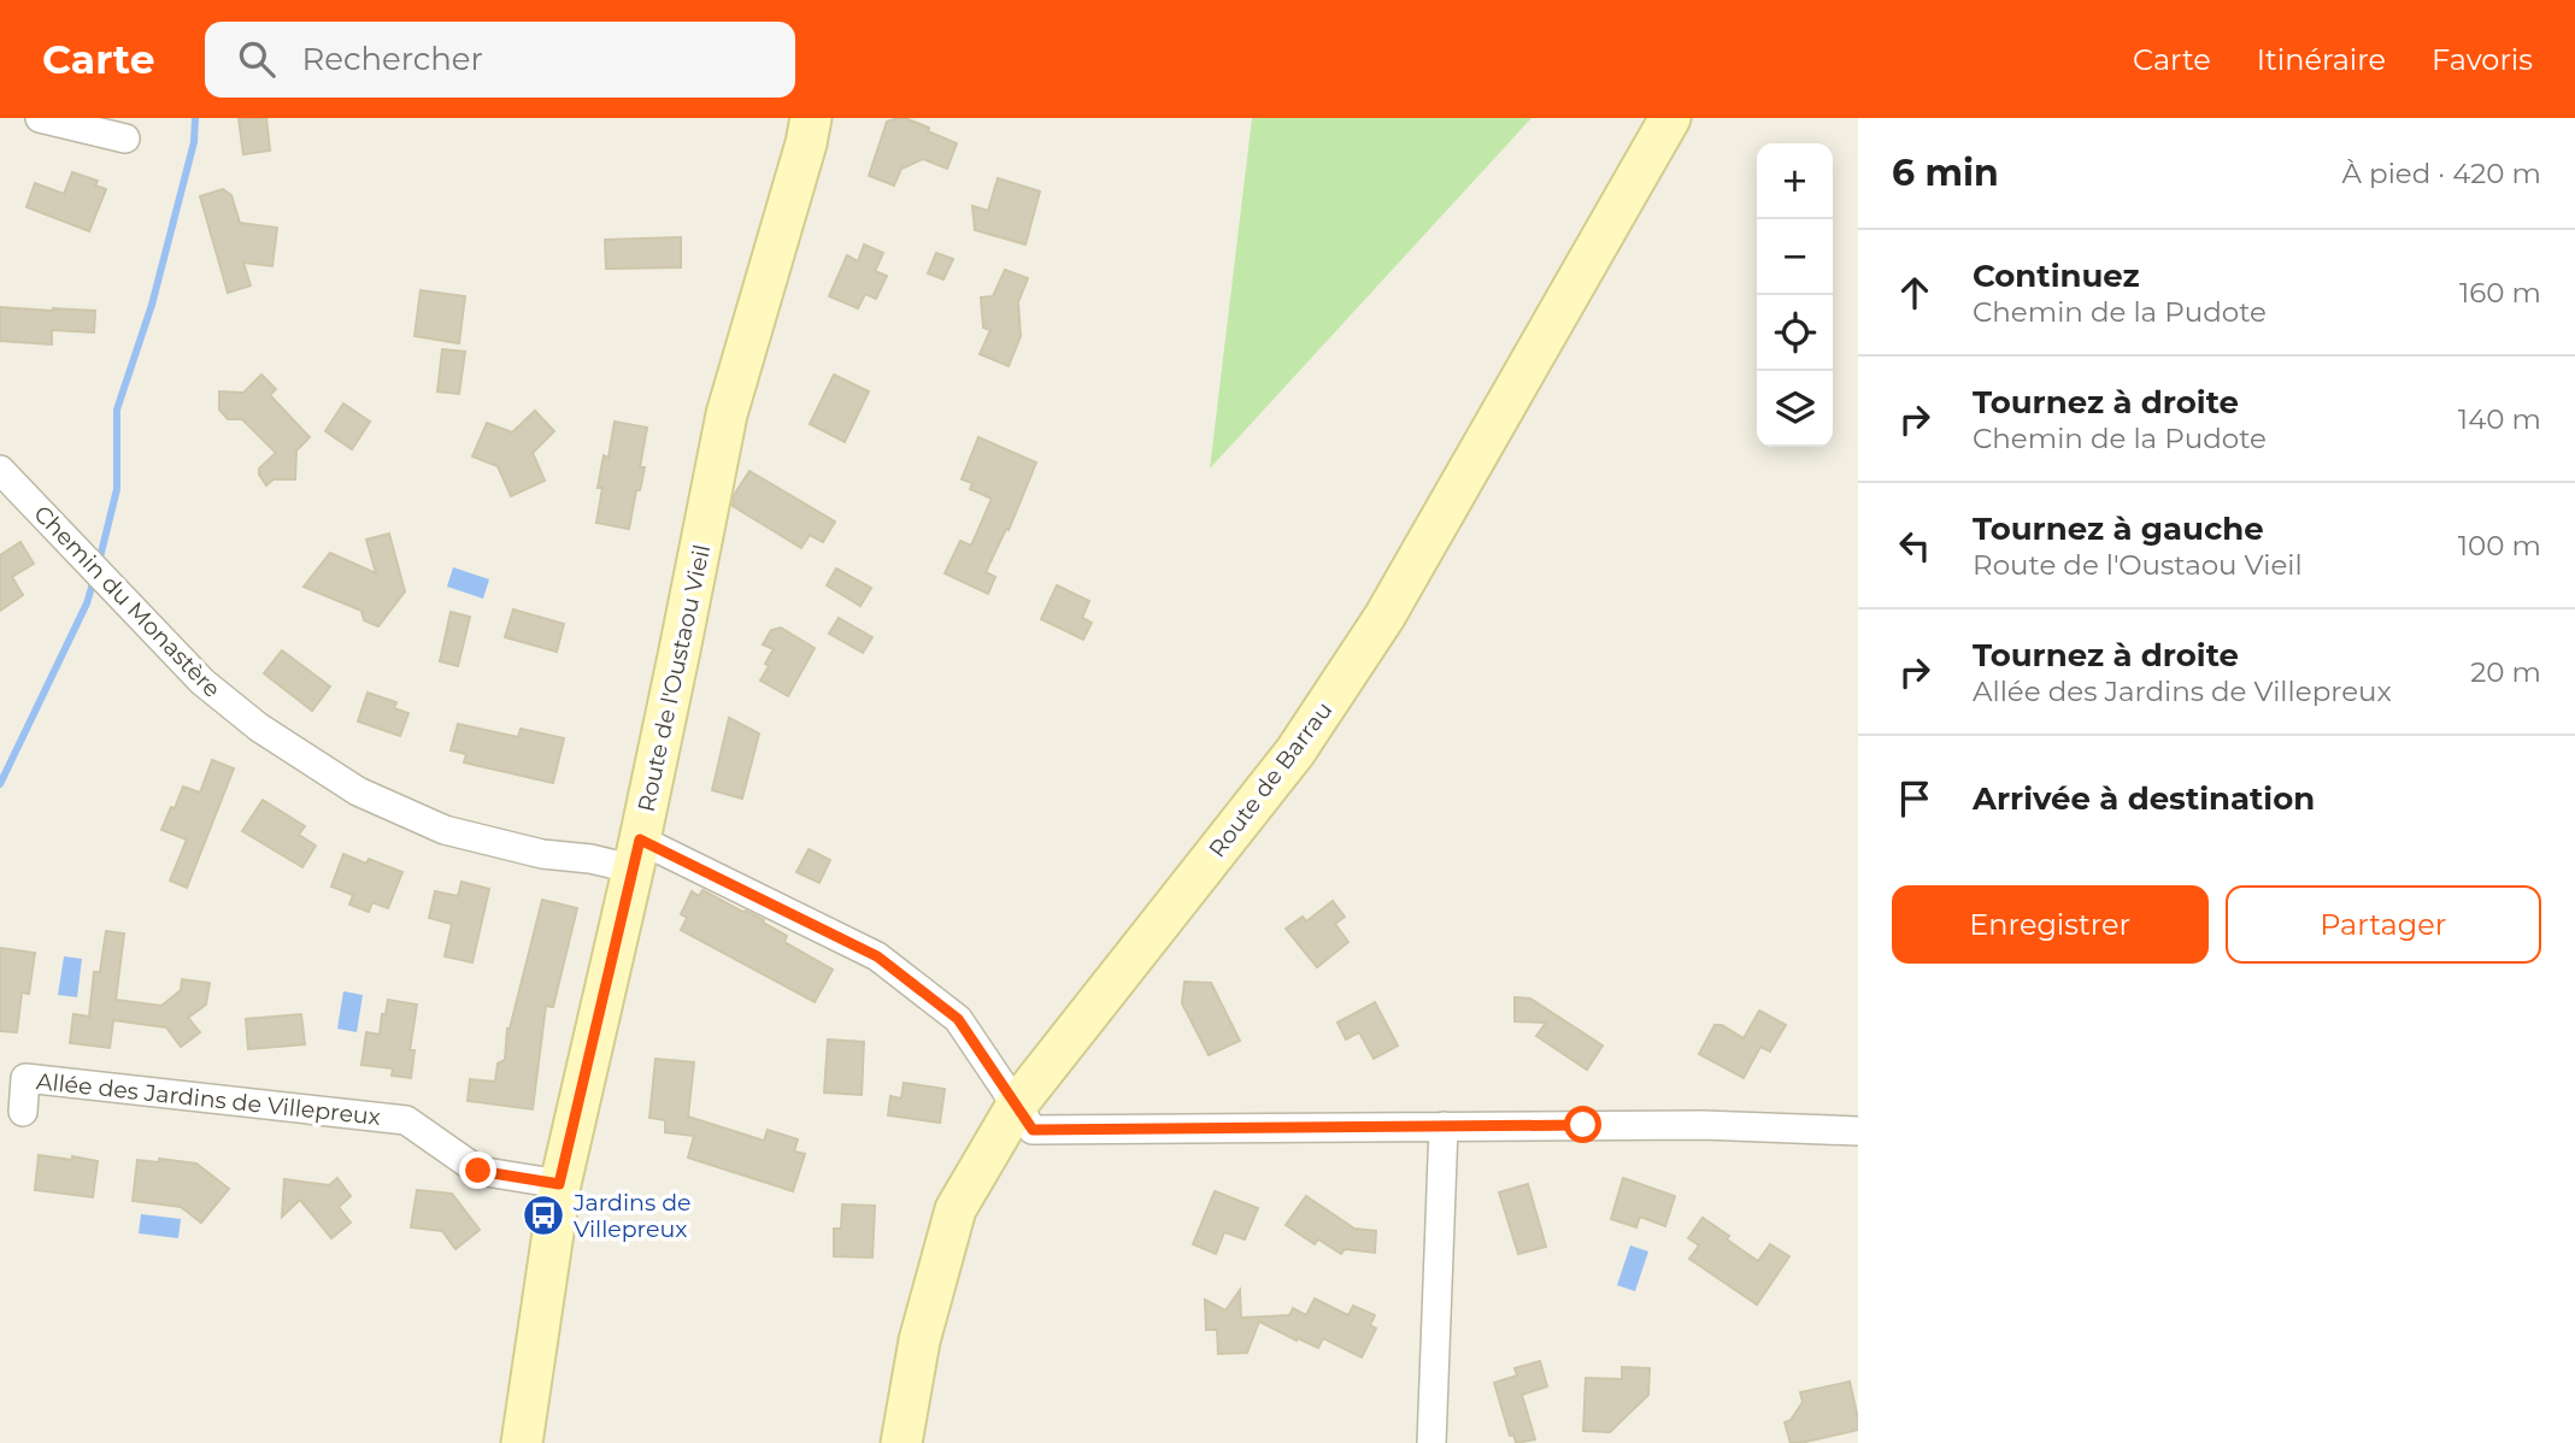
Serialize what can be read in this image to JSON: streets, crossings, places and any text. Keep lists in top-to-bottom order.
{
  "streets": {
    "street": [
      "Chemin du Monastère",
      "Route de l'Oustaou Vieil",
      "Route de Barrau",
      "Allée des Jardins de Villepreux"
    ]
  },
  "crossings": [
    ["Chemin du Monastère", "Route de l'Oustaou Vieil"],
    ["Chemin du Monastère", "Route de Barrau"],
    ["Route de l'Oustaou Vieil", "Allée des Jardins de Villepreux"]
  ],
  "places": {
    "bus stop": ["Jardins de Villepreux"]
  },
  "page": {
    "header": "Carte",
    "search": "Rechercher",
    "nav": ["Carte", "Itinéraire", "Favoris"],
    "heading": ["6 min", "À pied · 420 m"],
    "map_buttons": ["+", "−"],
    "list": [
      ["Continuez", "Chemin de la Pudote", "160 m"],
      ["Tournez à droite", "Chemin de la Pudote", "140 m"],
      ["Tournez à gauche", "Route de l'Oustaou Vieil", "100 m"],
      ["Tournez à droite", "Allée des Jardins de Villepreux", "20 m"],
      "Arrivée à destination"
    ],
    "buttons": ["Enregistrer", "Partager"]
  }
}
